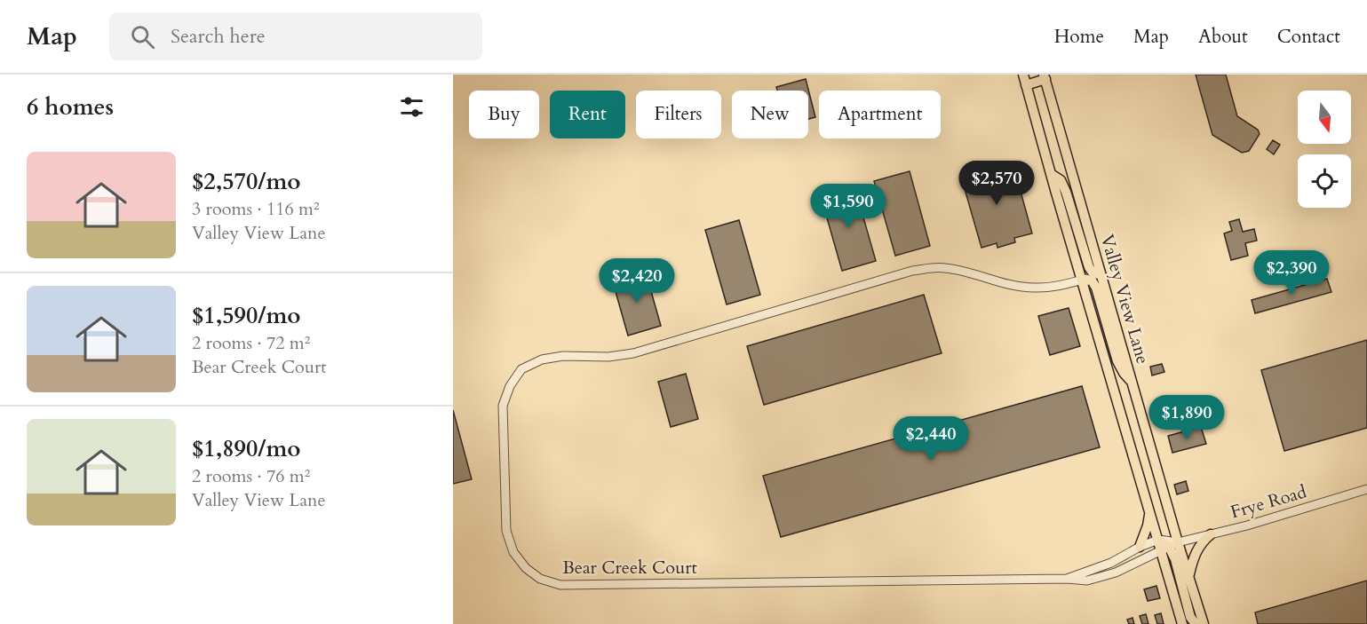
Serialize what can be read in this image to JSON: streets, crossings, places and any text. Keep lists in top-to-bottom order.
{
  "streets": {
    "main road": ["Valley View Lane"],
    "street": ["Frye Road", "Bear Creek Court"]
  },
  "crossings": [
    ["Valley View Lane", "Frye Road"],
    ["Valley View Lane", "Bear Creek Court"],
    ["Frye Road", "Bear Creek Court"]
  ],
  "north": "bottom",
  "page": {
    "header": "Map",
    "search": "Search here",
    "nav": [
      "Home",
      "Map",
      "About",
      "Contact"
    ],
    "heading": "6 homes",
    "chip": [
      "Buy",
      "Rent",
      "Filters",
      "New",
      "Apartment"
    ],
    "list": [
      {
        "name": "$2,570/mo",
        "note": "3 rooms · 116 m² · Valley View Lane"
      },
      {
        "name": "$1,590/mo",
        "note": "2 rooms · 72 m² · Bear Creek Court"
      },
      {
        "name": "$1,890/mo",
        "note": "2 rooms · 76 m² · Valley View Lane"
      }
    ],
    "price": [
      "$2,570",
      "$1,590",
      "$2,390",
      "$2,420",
      "$1,890",
      "$2,440"
    ]
  }
}
